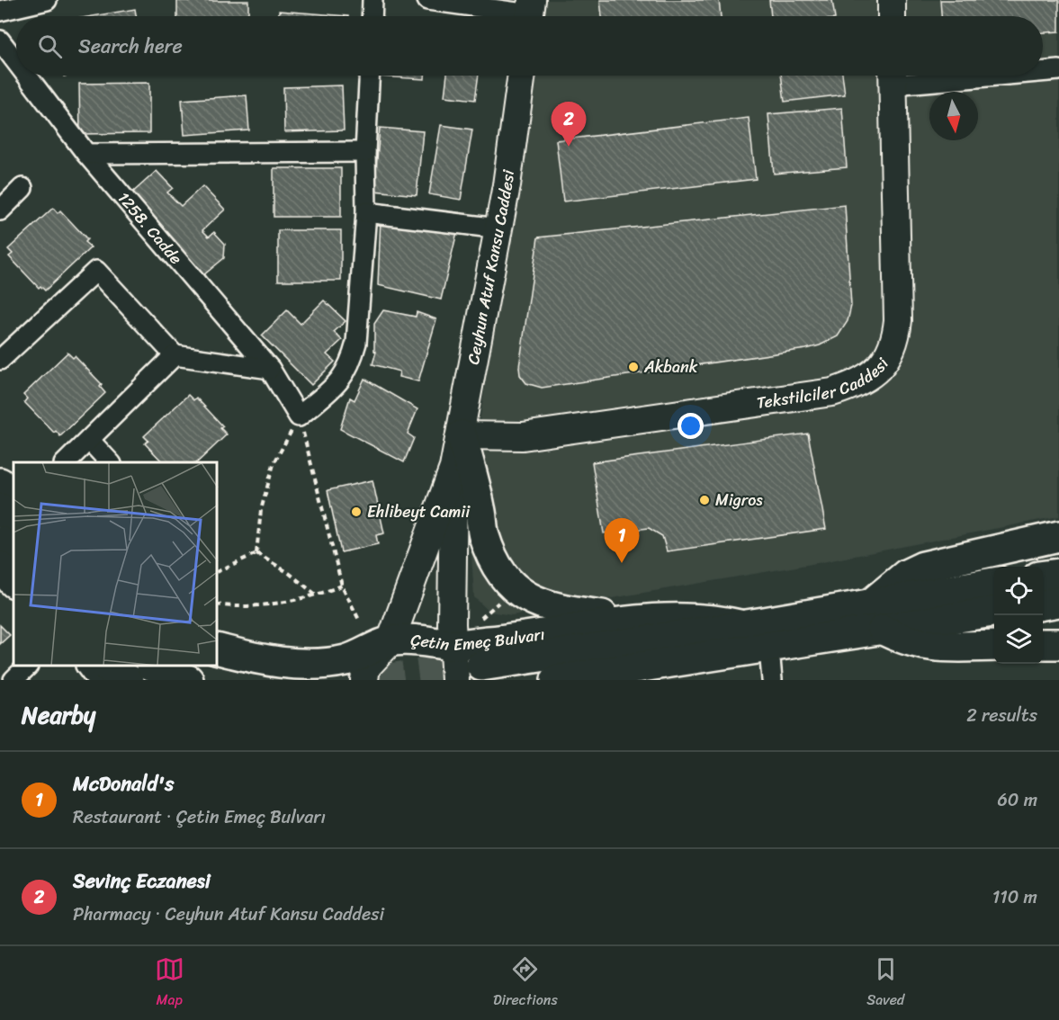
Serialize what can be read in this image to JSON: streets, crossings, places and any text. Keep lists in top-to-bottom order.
{
  "streets": {
    "main road": ["Ceyhun Atuf Kansu Caddesi", "Tekstilciler Caddesi", "Çetin Emeç Bulvarı"],
    "street": ["1258. Cadde"]
  },
  "crossings": [
    ["Ceyhun Atuf Kansu Caddesi", "Tekstilciler Caddesi"],
    ["Ceyhun Atuf Kansu Caddesi", "Çetin Emeç Bulvarı"]
  ],
  "places": ["Akbank", "Migros", "Ehlibeyt Camii"],
  "north": "bottom",
  "page": {
    "search": "Search here",
    "pins": ["2", "1"],
    "heading": ["Nearby", "2 results"],
    "list": [
      {
        "mark": "1",
        "name": "McDonald's",
        "note": "Restaurant · Çetin Emeç Bulvarı",
        "value": "60 m"
      },
      {
        "mark": "2",
        "name": "Sevinç Eczanesi",
        "note": "Pharmacy · Ceyhun Atuf Kansu Caddesi",
        "value": "110 m"
      }
    ],
    "nav": ["Map", "Directions", "Saved"]
  }
}
